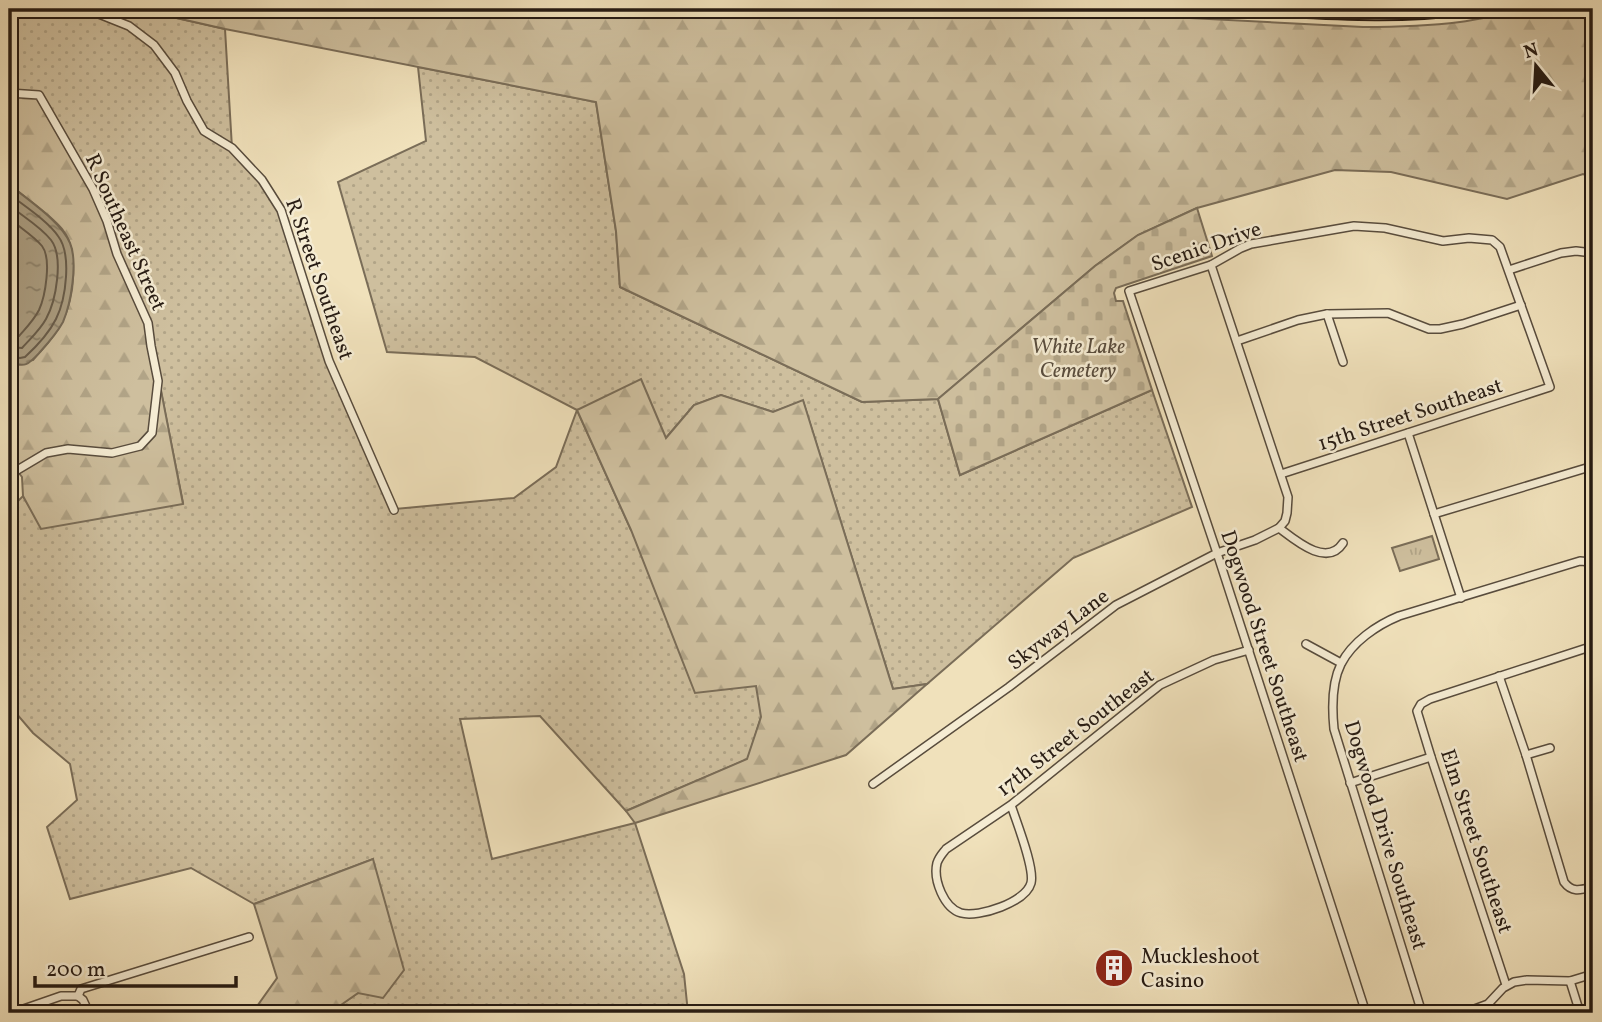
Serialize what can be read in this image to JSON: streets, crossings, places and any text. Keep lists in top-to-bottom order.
{
  "streets": {
    "street": [
      "R Southeast Street",
      "Scenic Drive",
      "R Street Southeast",
      "15th Street Southeast",
      "Skyway Lane",
      "Dogwood Street Southeast",
      "17th Street Southeast",
      "Dogwood Drive Southeast",
      "Elm Street Southeast"
    ]
  },
  "crossings": [
    ["Scenic Drive", "Dogwood Street Southeast"],
    ["Skyway Lane", "Dogwood Street Southeast"],
    ["Dogwood Street Southeast", "17th Street Southeast"]
  ],
  "parks": ["White Lake Cemetery"],
  "places": {
    "building": ["Muckleshoot Casino"]
  },
  "scale_bar": "200 m",
  "north": "top"
}
